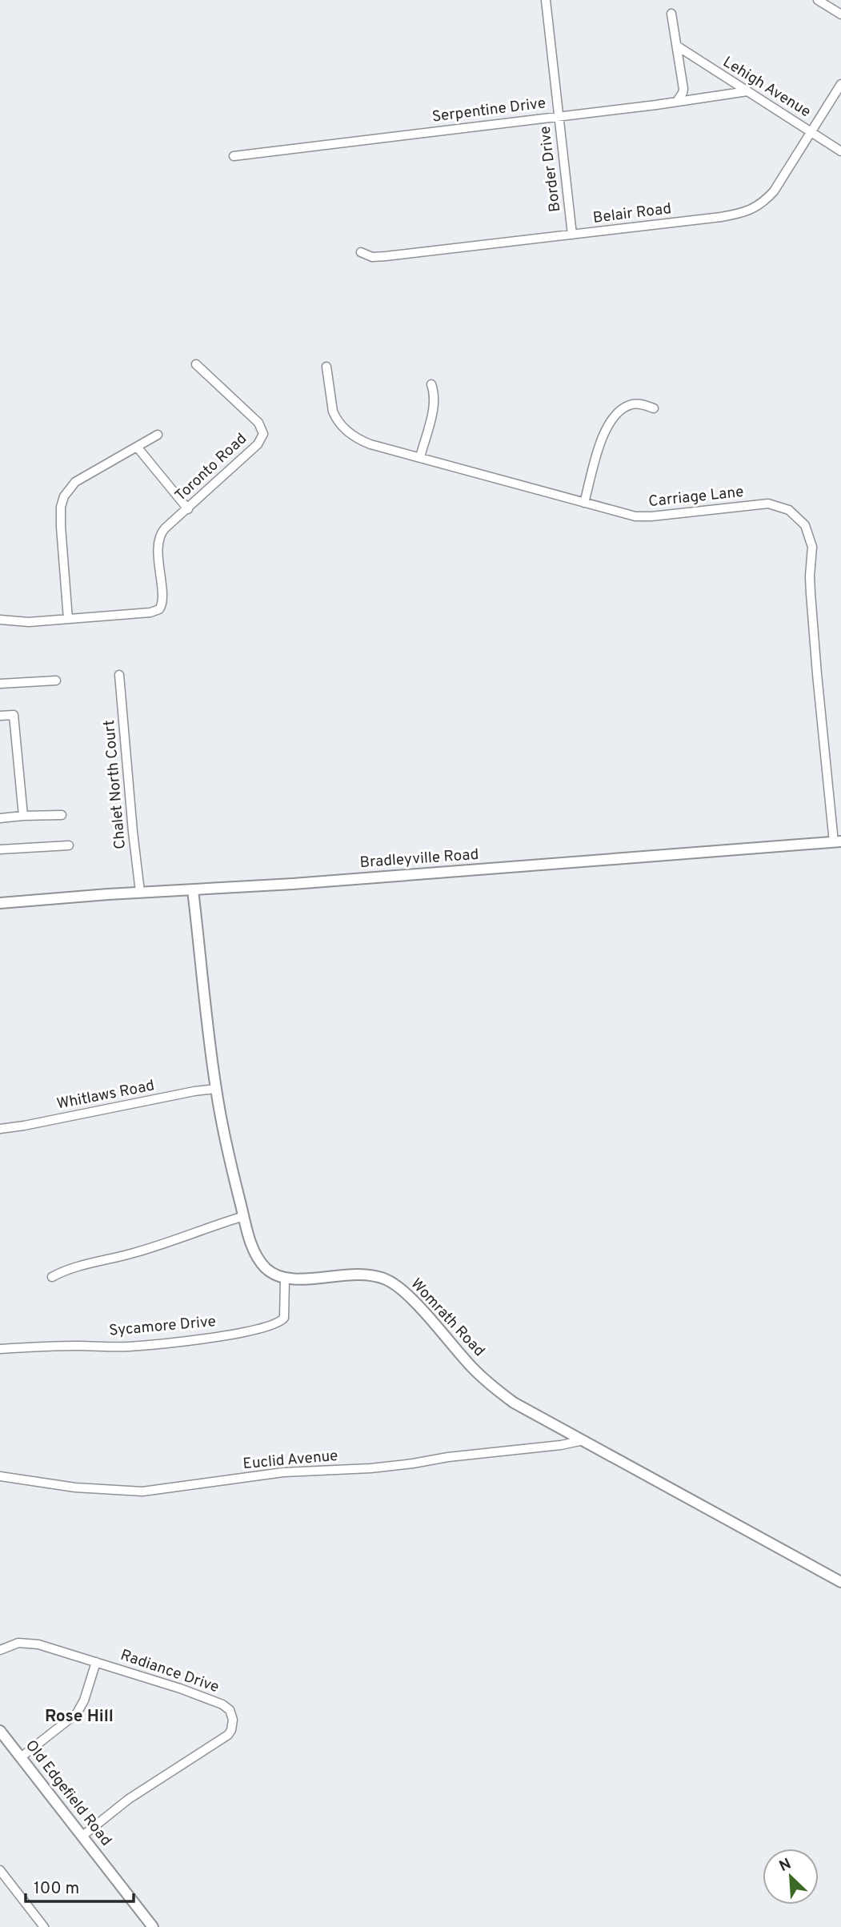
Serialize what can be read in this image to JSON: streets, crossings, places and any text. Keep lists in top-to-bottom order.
{
  "streets": {
    "street": [
      "Lehigh Avenue",
      "Serpentine Drive",
      "Border Drive",
      "Belair Road",
      "Toronto Road",
      "Carriage Lane",
      "Chalet North Court",
      "Bradleyville Road",
      "Whitlaws Road",
      "Womrath Road",
      "Sycamore Drive",
      "Euclid Avenue",
      "Radiance Drive",
      "Old Edgefield Road"
    ]
  },
  "crossings": [
    ["Lehigh Avenue", "Serpentine Drive"],
    ["Lehigh Avenue", "Belair Road"],
    ["Serpentine Drive", "Border Drive"],
    ["Border Drive", "Belair Road"],
    ["Carriage Lane", "Bradleyville Road"],
    ["Chalet North Court", "Bradleyville Road"],
    ["Womrath Road", "Sycamore Drive"],
    ["Womrath Road", "Euclid Avenue"],
    ["Radiance Drive", "Old Edgefield Road"]
  ],
  "districts": ["Rose Hill"],
  "scale_bar": "100 m",
  "north": "top left"
}
